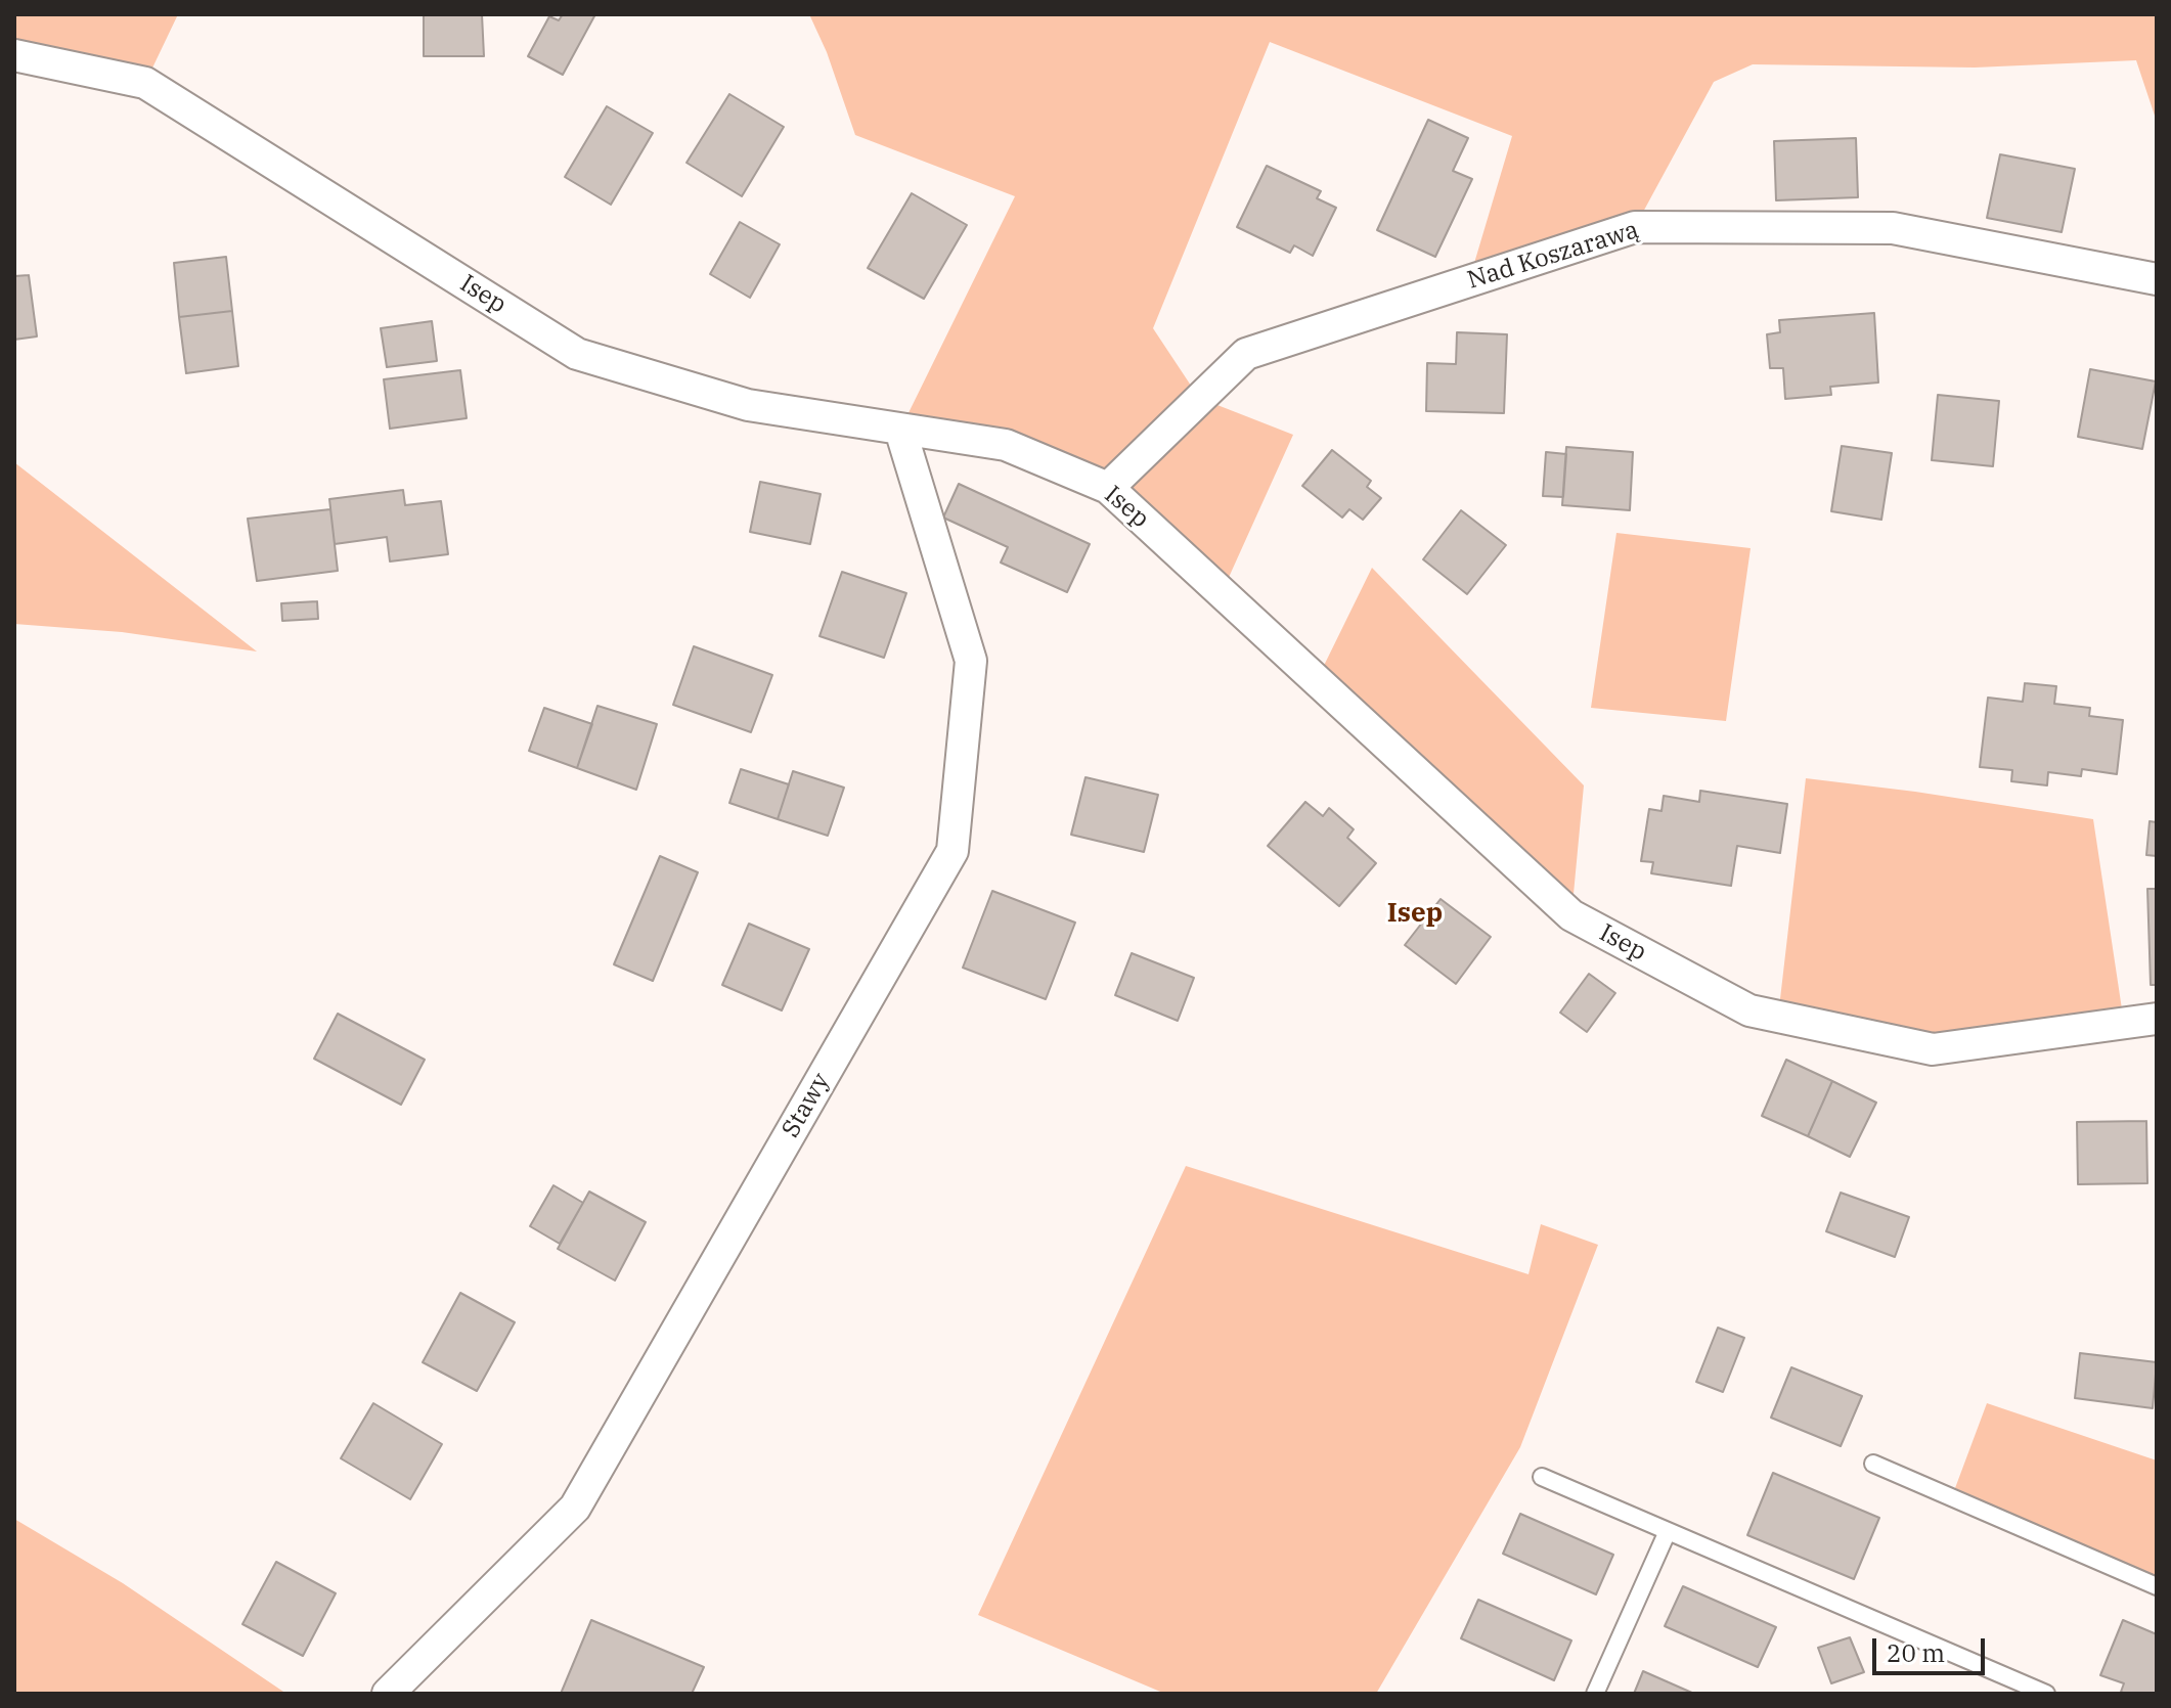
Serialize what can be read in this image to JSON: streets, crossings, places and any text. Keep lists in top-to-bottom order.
{
  "streets": {
    "street": ["Nad Koszarawą", "Isep", "Stawy"]
  },
  "crossings": [
    ["Nad Koszarawą", "Isep"],
    ["Isep", "Stawy"]
  ],
  "districts": ["Isep"],
  "scale_bar": "20 m"
}
